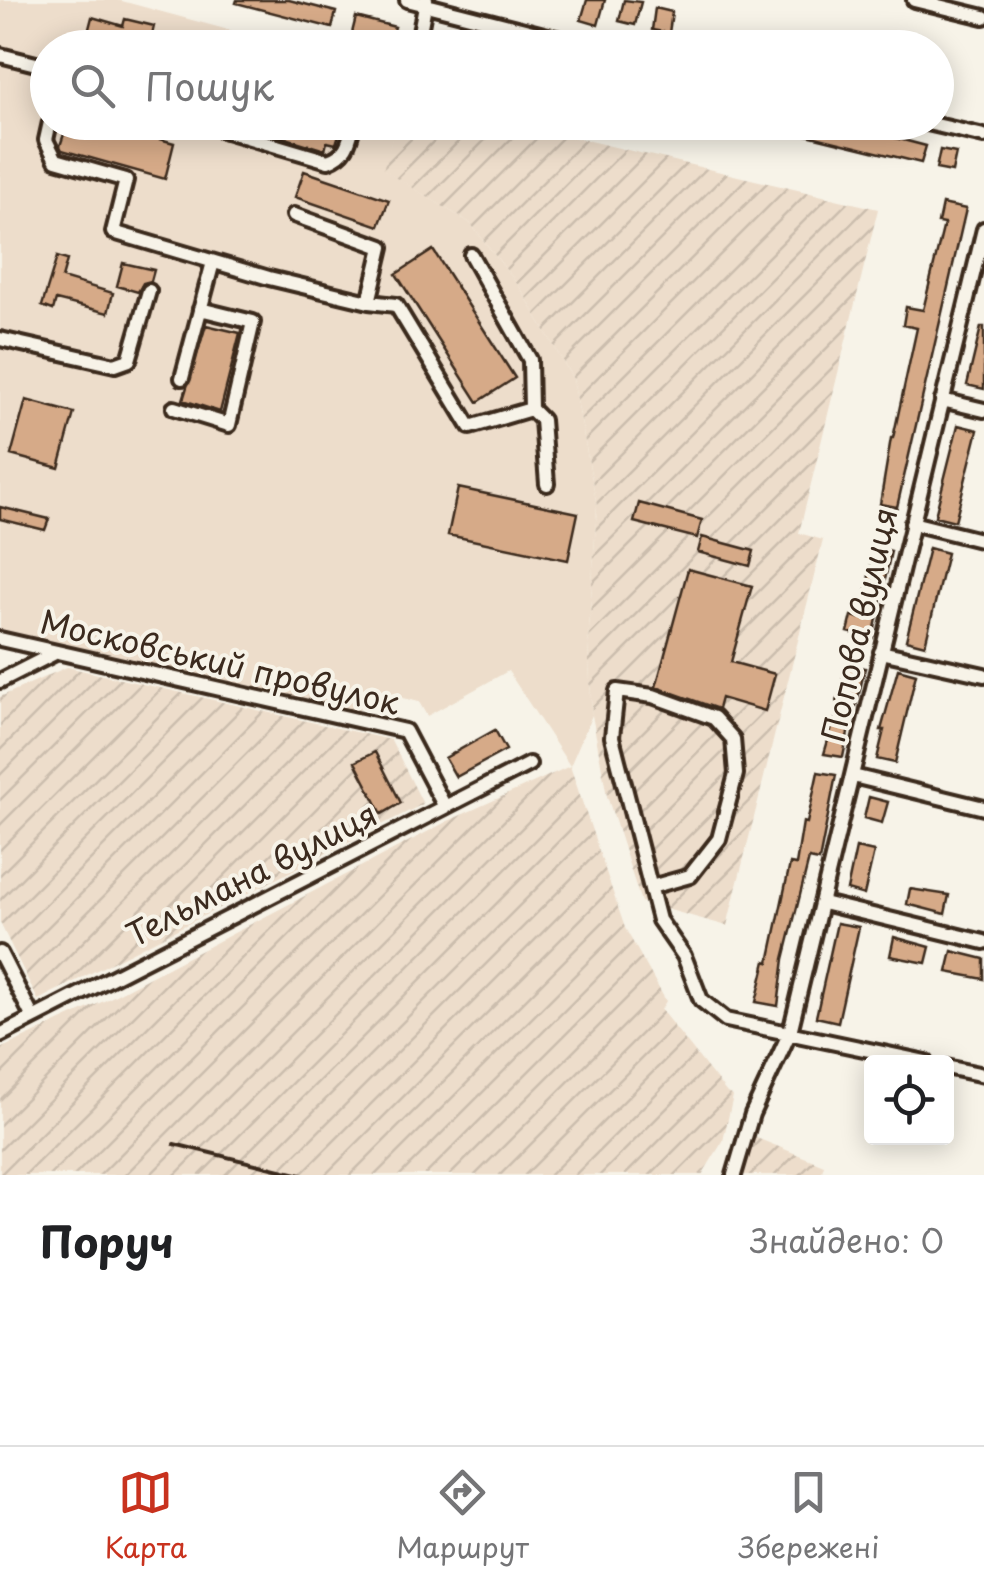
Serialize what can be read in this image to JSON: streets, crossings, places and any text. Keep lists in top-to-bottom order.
{
  "streets": {
    "street": ["Попова вулиця", "Московський провулок", "Тельмана вулиця"]
  },
  "crossings": [
    ["Московський провулок", "Тельмана вулиця"]
  ],
  "page": {
    "search": "Пошук",
    "heading": ["Поруч", "Знайдено: 0"],
    "nav": ["Карта", "Маршрут", "Збережені"]
  }
}
